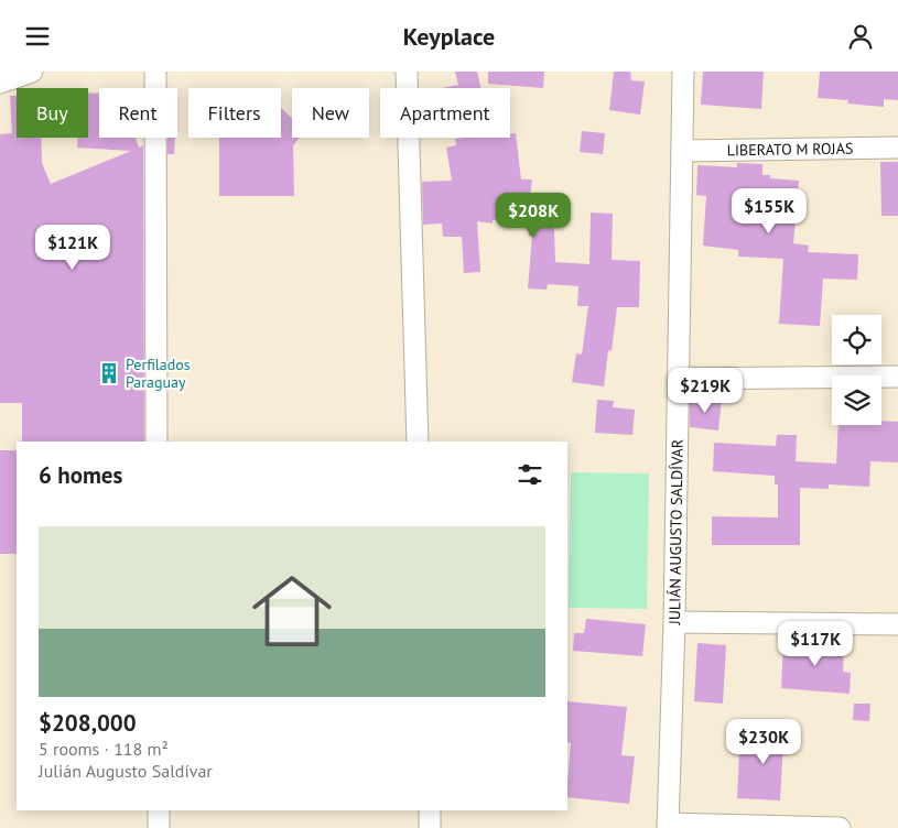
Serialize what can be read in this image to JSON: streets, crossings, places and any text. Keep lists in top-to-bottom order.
{
  "streets": {
    "street": ["LIBERATO M ROJAS", "JULIÁN AUGUSTO SALDÍVAR"]
  },
  "crossings": [
    ["LIBERATO M ROJAS", "JULIÁN AUGUSTO SALDÍVAR"]
  ],
  "places": {
    "building": ["Perfilados Paraguay"]
  },
  "page": {
    "header": "Keyplace",
    "chip": [
      "Buy",
      "Rent",
      "Filters",
      "New",
      "Apartment"
    ],
    "price": [
      "$155K",
      "$208K",
      "$121K",
      "$219K",
      "$117K",
      "$230K"
    ],
    "heading": "6 homes",
    "list": [
      {
        "name": "$208,000",
        "note": "5 rooms · 118 m² · Julián Augusto Saldívar"
      }
    ]
  }
}
